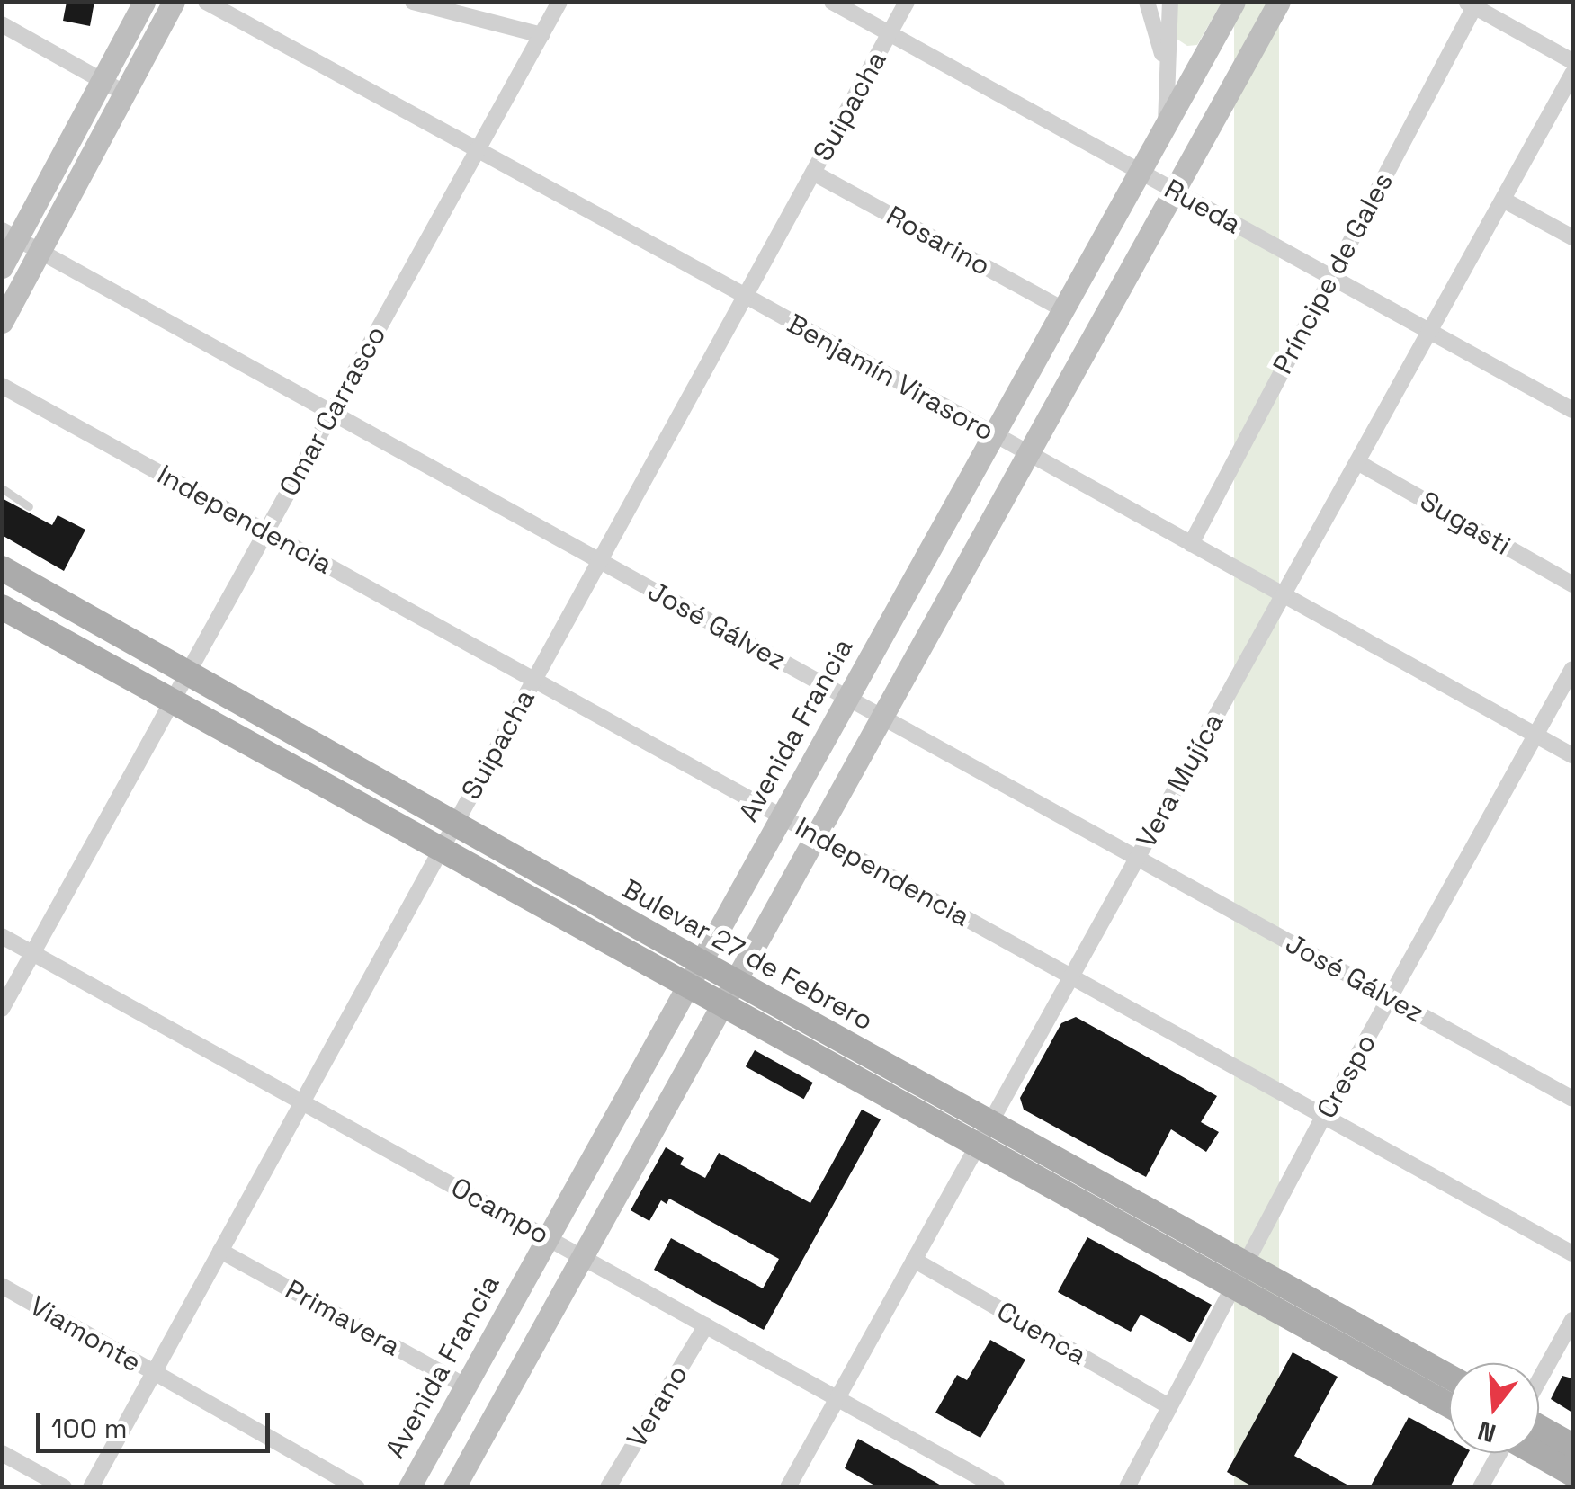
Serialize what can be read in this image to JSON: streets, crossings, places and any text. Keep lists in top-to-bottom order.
{
  "streets": {
    "main road": ["Avenida Francia", "Bulevar 27 de Febrero"],
    "street": [
      "Suipacha",
      "Rueda",
      "Rosarino",
      "Príncipe de Gales",
      "Benjamín Virasoro",
      "Omar Carrasco",
      "Independencia",
      "Sugasti",
      "José Gálvez",
      "Vera Mujíca",
      "Crespo",
      "Ocampo",
      "Primavera",
      "Cuenca",
      "Viamonte",
      "Verano"
    ]
  },
  "crossings": [
    ["Suipacha", "Rueda"],
    ["Suipacha", "Rosarino"],
    ["Suipacha", "Benjamín Virasoro"],
    ["Suipacha", "Independencia"],
    ["Suipacha", "José Gálvez"],
    ["Suipacha", "Bulevar 27 de Febrero"],
    ["Suipacha", "Ocampo"],
    ["Suipacha", "Primavera"],
    ["Suipacha", "Viamonte"],
    ["Rueda", "Príncipe de Gales"],
    ["Rueda", "Avenida Francia"],
    ["Rueda", "Vera Mujíca"],
    ["Rosarino", "Avenida Francia"],
    ["Príncipe de Gales", "Benjamín Virasoro"],
    ["Benjamín Virasoro", "Omar Carrasco"],
    ["Benjamín Virasoro", "Avenida Francia"],
    ["Benjamín Virasoro", "Vera Mujíca"],
    ["Benjamín Virasoro", "Crespo"],
    ["Omar Carrasco", "Independencia"],
    ["Omar Carrasco", "José Gálvez"],
    ["Omar Carrasco", "Bulevar 27 de Febrero"],
    ["Omar Carrasco", "Ocampo"],
    ["Independencia", "Avenida Francia"],
    ["Independencia", "Vera Mujíca"],
    ["Independencia", "Crespo"],
    ["Sugasti", "Vera Mujíca"],
    ["José Gálvez", "Avenida Francia"],
    ["José Gálvez", "Vera Mujíca"],
    ["José Gálvez", "Crespo"],
    ["Avenida Francia", "Bulevar 27 de Febrero"],
    ["Avenida Francia", "Ocampo"],
    ["Avenida Francia", "Primavera"],
    ["Vera Mujíca", "Bulevar 27 de Febrero"],
    ["Vera Mujíca", "Ocampo"],
    ["Vera Mujíca", "Cuenca"],
    ["Bulevar 27 de Febrero", "Crespo"],
    ["Crespo", "Cuenca"],
    ["Ocampo", "Verano"]
  ],
  "scale_bar": "100 m",
  "north": "bottom"
}
